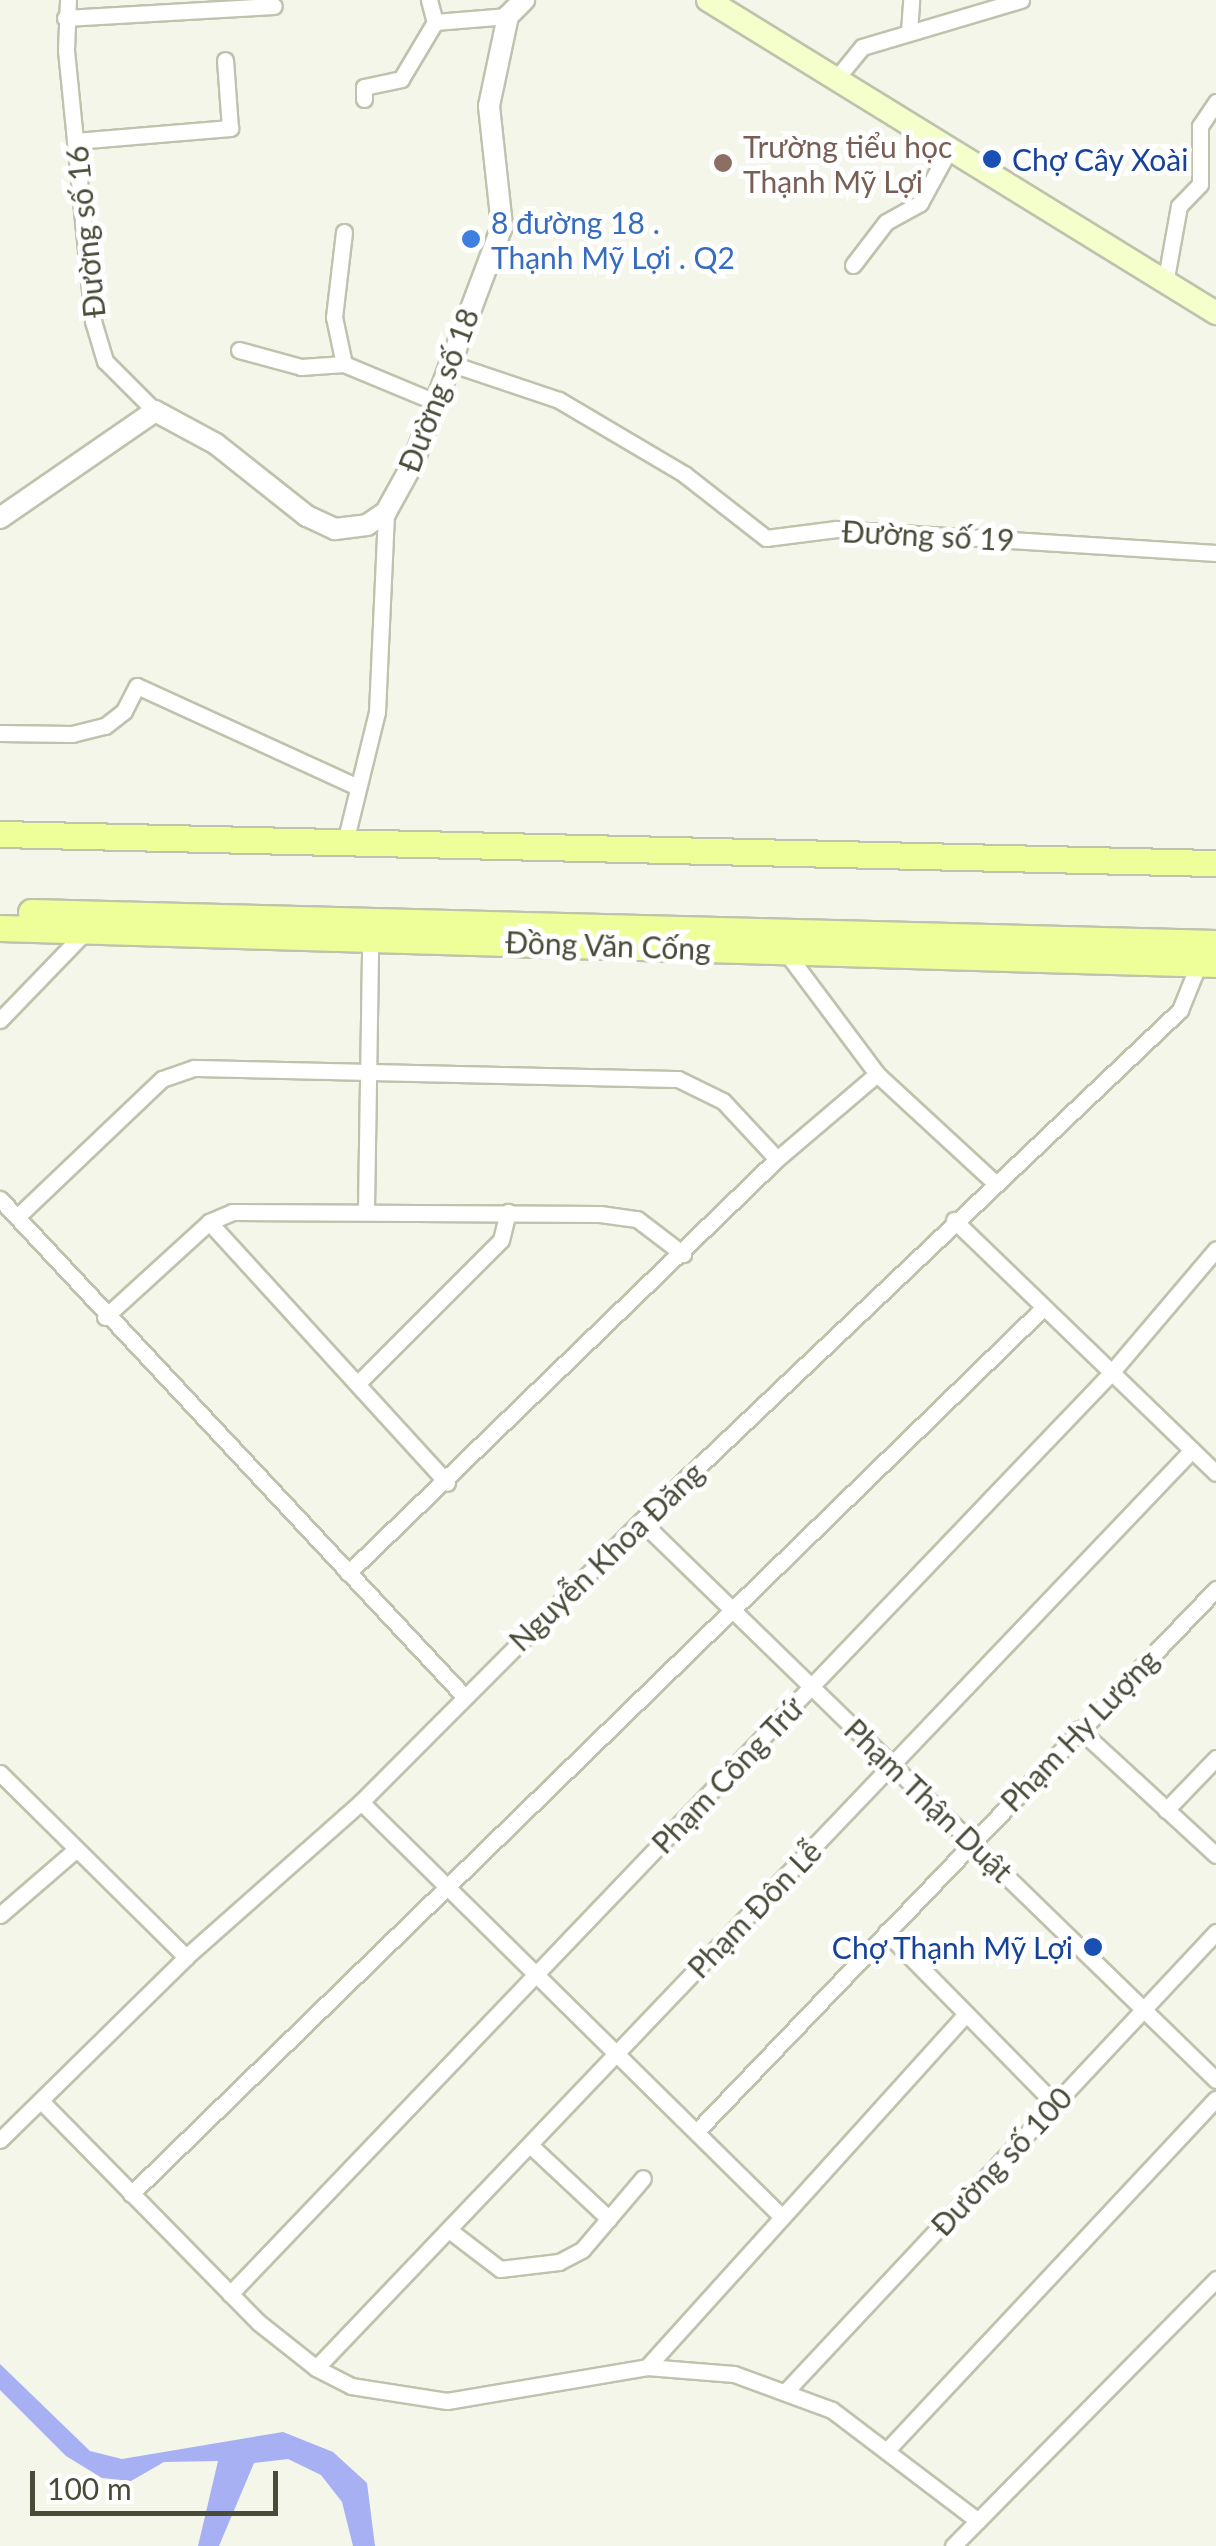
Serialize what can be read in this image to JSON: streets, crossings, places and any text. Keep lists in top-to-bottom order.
{
  "streets": {
    "main road": ["Đồng Văn Cống"],
    "street": [
      "Đường số 16",
      "Đường số 18",
      "Đường số 19",
      "Nguyễn Khoa Đăng",
      "Phạm Hy Lượng",
      "Phạm Công Trứ",
      "Phạm Thận Duật",
      "Phạm Đôn Lễ",
      "Đường số 100"
    ]
  },
  "crossings": [
    ["Đường số 16", "Đường số 18"],
    ["Đường số 18", "Đường số 19"],
    ["Đồng Văn Cống", "Nguyễn Khoa Đăng"],
    ["Nguyễn Khoa Đăng", "Phạm Thận Duật"],
    ["Phạm Hy Lượng", "Phạm Thận Duật"],
    ["Phạm Công Trứ", "Phạm Thận Duật"],
    ["Phạm Thận Duật", "Phạm Đôn Lễ"],
    ["Phạm Thận Duật", "Đường số 100"]
  ],
  "places": [
    "Chợ Cây Xoài",
    "Trường tiểu học Thạnh Mỹ Lợi",
    "8 đường 18 . Thạnh Mỹ Lợi . Q2",
    "Chợ Thạnh Mỹ Lợi"
  ],
  "scale_bar": "100 m"
}
